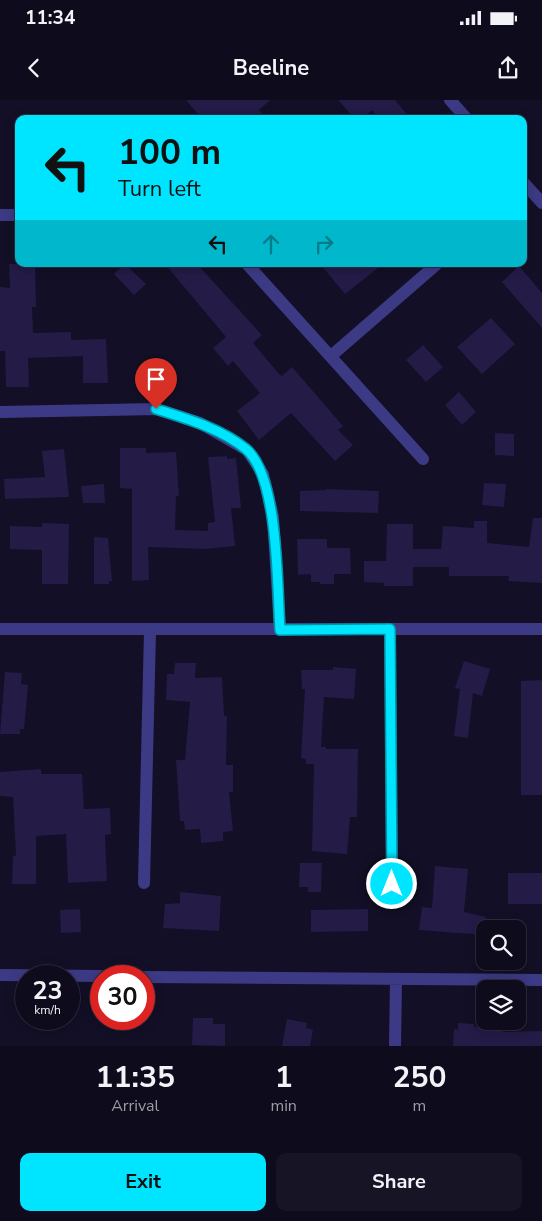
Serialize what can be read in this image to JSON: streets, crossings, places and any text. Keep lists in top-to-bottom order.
{
  "page": {
    "status": "11:34",
    "header": "Beeline",
    "turn": ["100 m", "Turn left"],
    "speed": "23 km/h",
    "limit": "30",
    "eta": [
      "11:35",
      "Arrival",
      "1",
      "min",
      "250",
      "m"
    ],
    "buttons": ["Exit", "Share"]
  }
}
